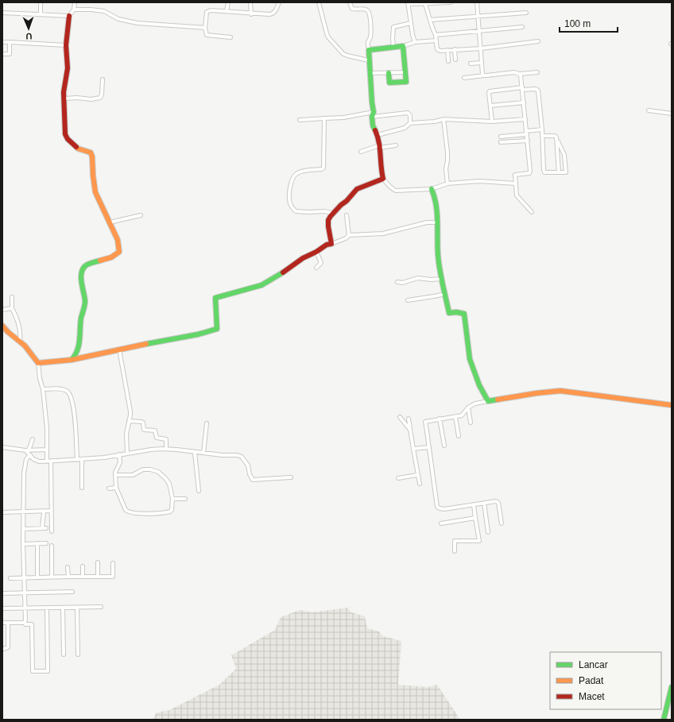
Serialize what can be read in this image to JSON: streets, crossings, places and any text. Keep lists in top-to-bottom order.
{
  "legend": ["Lancar", "Padat", "Macet"],
  "scale_bar": "100 m",
  "north": "bottom"
}
